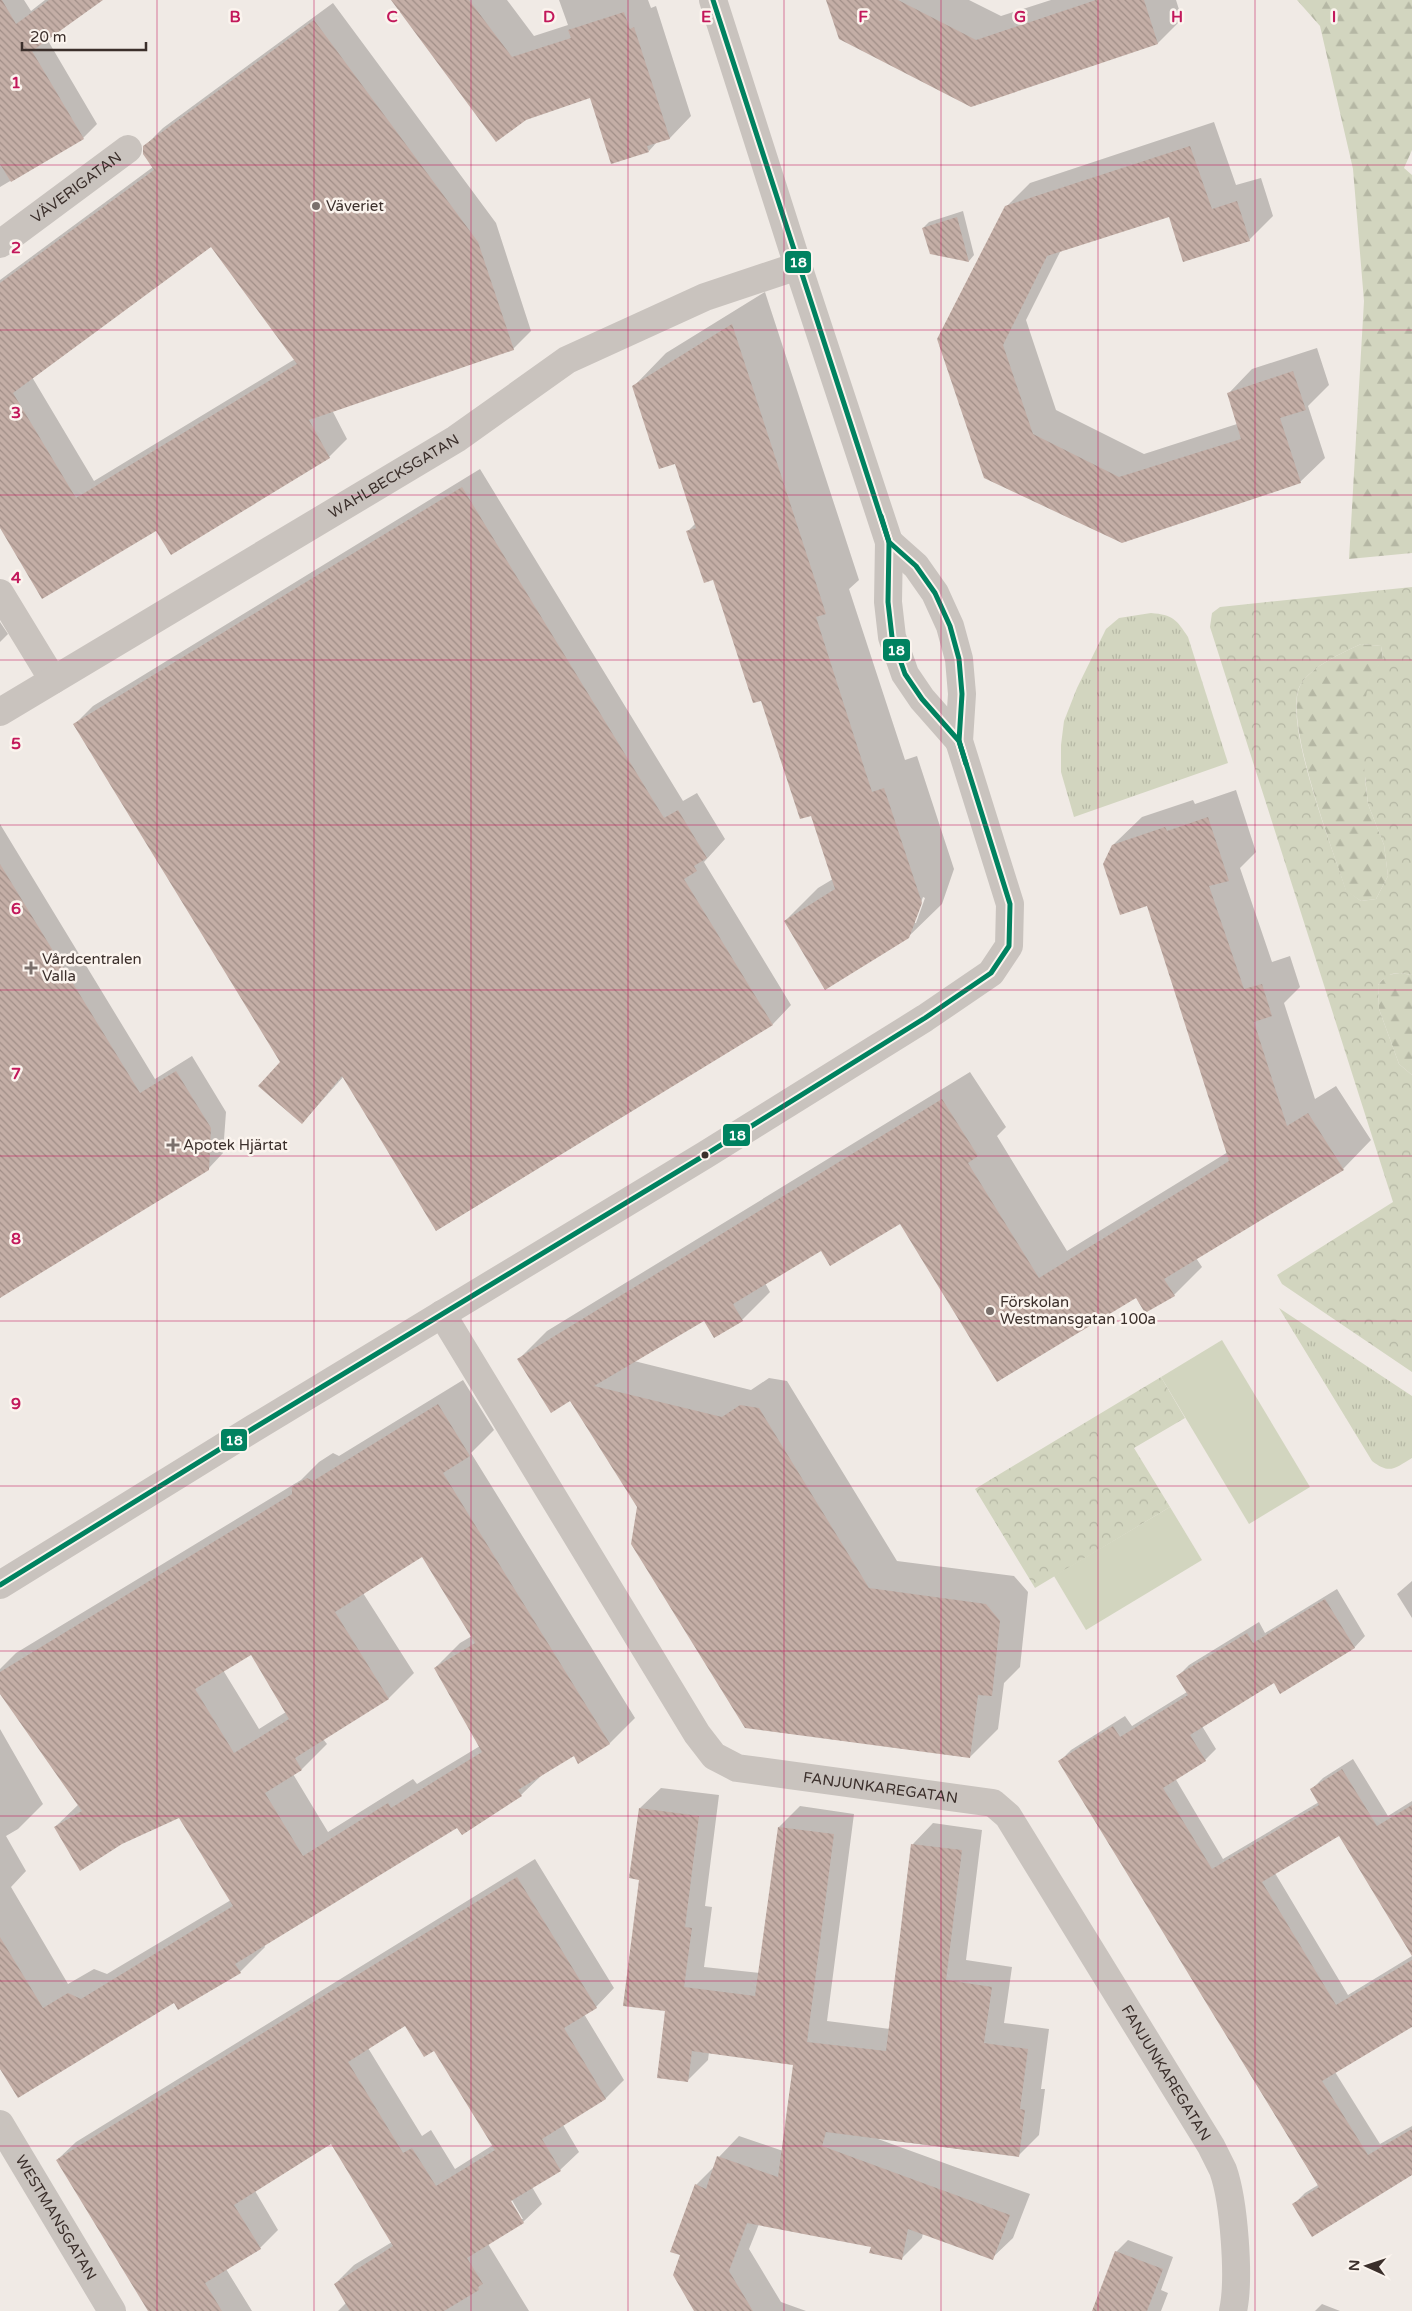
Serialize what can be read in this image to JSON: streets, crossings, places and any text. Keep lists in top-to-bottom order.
{
  "streets": {
    "street": [
      "VÄVERIGATAN",
      "WAHLBECKSGATAN",
      "FANJUNKAREGATAN",
      "WESTMANSGATAN"
    ]
  },
  "places": {
    "other": ["Väveriet", "Förskolan Westmansgatan 100a"],
    "health": ["Vårdcentralen Valla", "Apotek Hjärtat"]
  },
  "lines": ["transit line 18"],
  "scale_bar": "20 m",
  "north": "left",
  "grid": {
    "columns": [
      "B",
      "C",
      "D",
      "E",
      "F",
      "G",
      "H",
      "I"
    ],
    "rows": [
      "1",
      "2",
      "3",
      "4",
      "5",
      "6",
      "7",
      "8",
      "9"
    ]
  }
}
